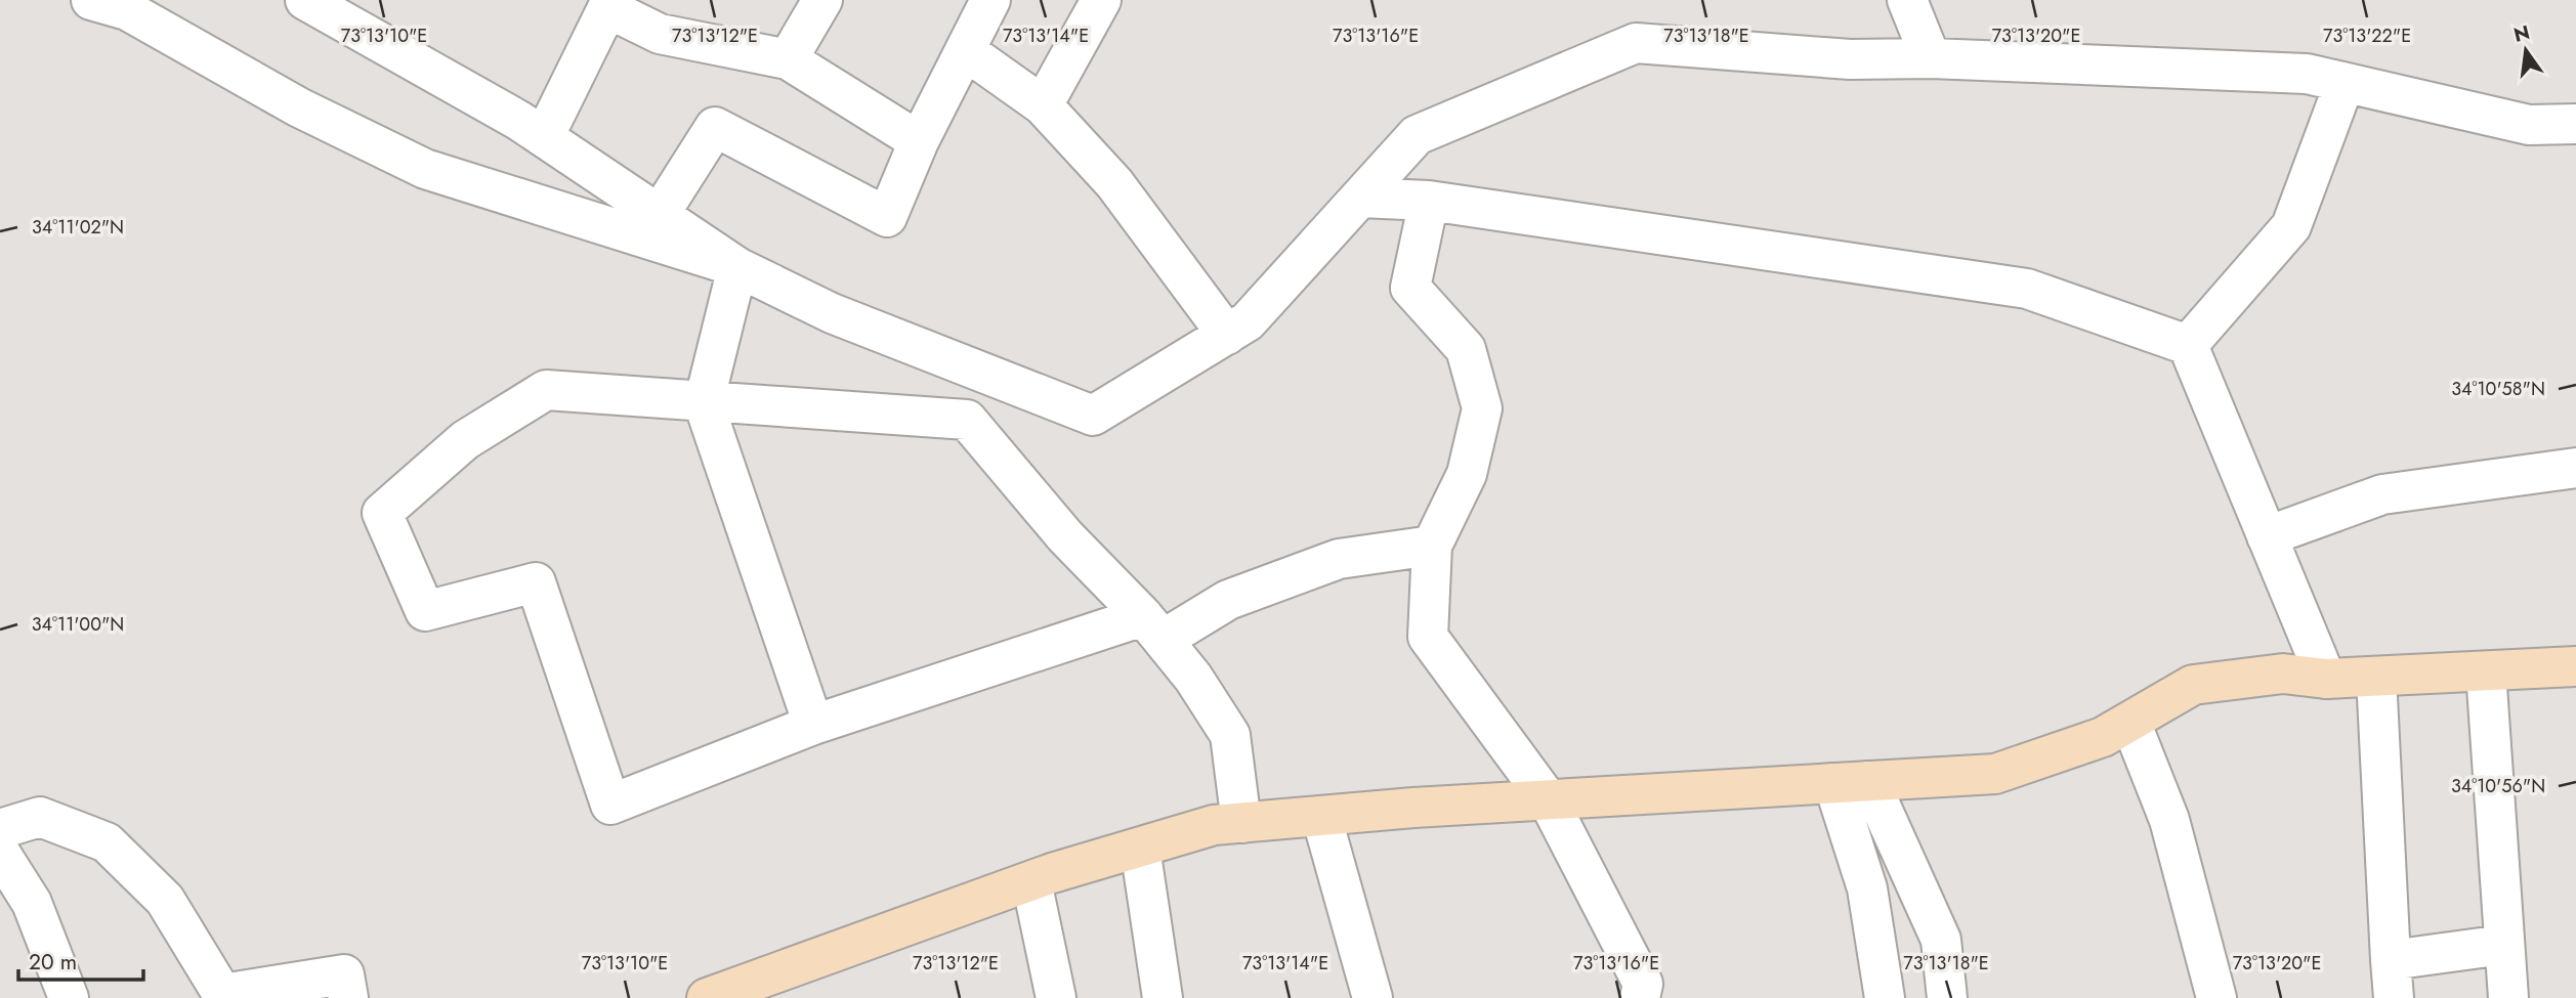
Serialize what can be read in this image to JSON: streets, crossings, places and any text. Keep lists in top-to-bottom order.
{
  "scale_bar": "20 m",
  "north": "top",
  "coordinates": [
    "73°13'10\"E",
    "73°13'12\"E",
    "73°13'14\"E",
    "73°13'16\"E",
    "73°13'18\"E",
    "73°13'20\"E",
    "73°13'22\"E",
    "34°11'02\"N",
    "34°10'58\"N",
    "34°11'00\"N",
    "34°10'56\"N"
  ]
}
